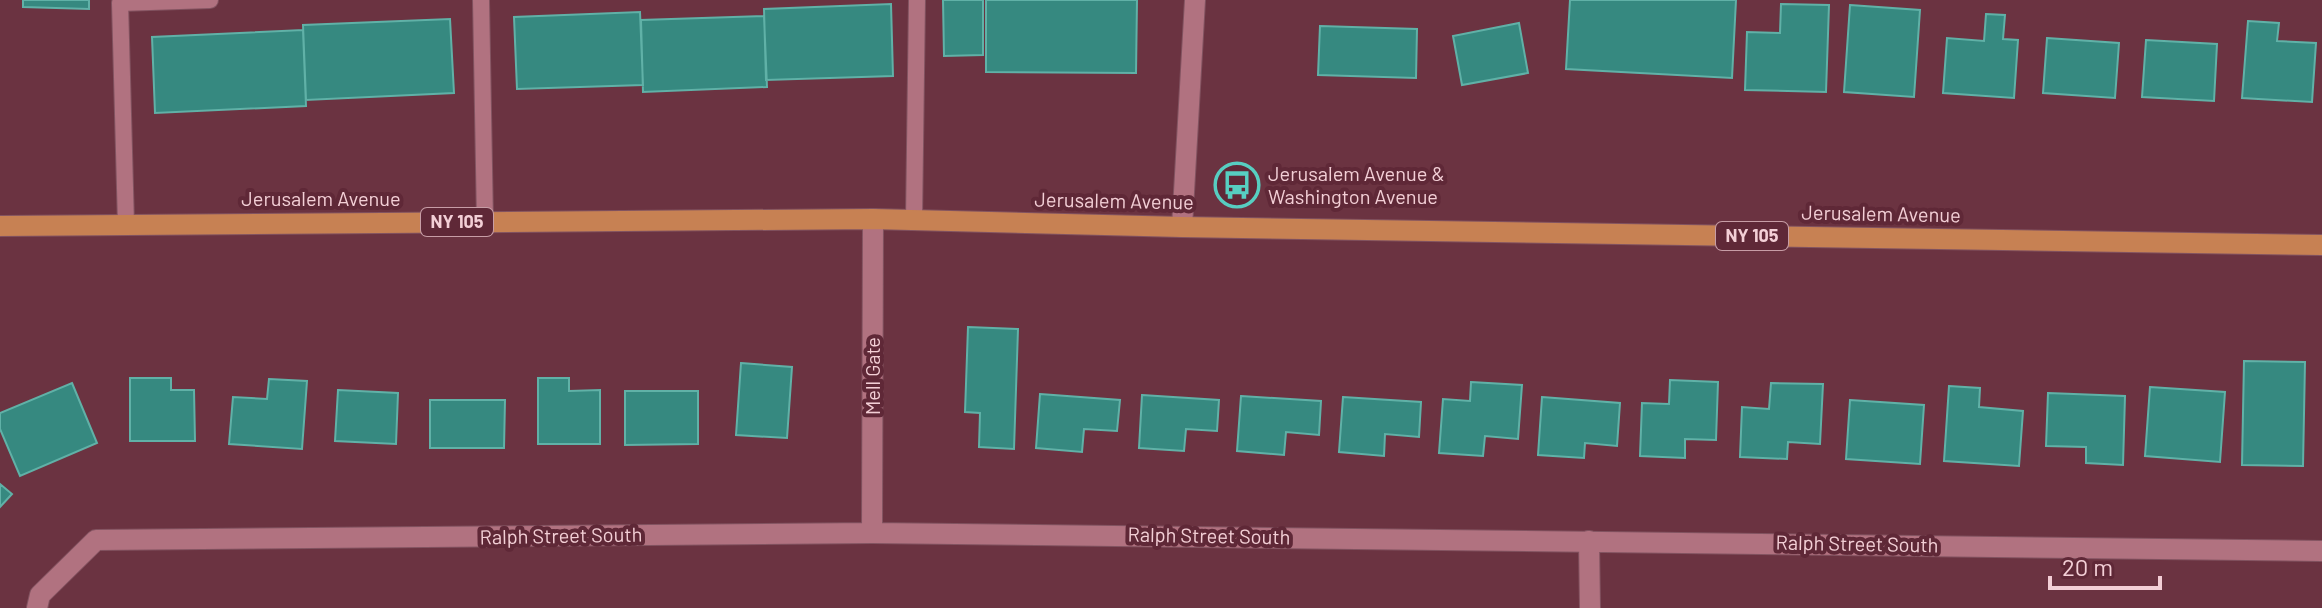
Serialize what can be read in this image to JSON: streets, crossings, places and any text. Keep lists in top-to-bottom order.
{
  "streets": {
    "main road": ["Jerusalem Avenue", "NY 105"],
    "street": ["Mell Gate", "Ralph Street South"]
  },
  "crossings": [
    ["Jerusalem Avenue", "Mell Gate"],
    ["Mell Gate", "Ralph Street South"]
  ],
  "places": {
    "bus stop": ["Jerusalem Avenue & Washington Avenue"]
  },
  "scale_bar": "20 m"
}
